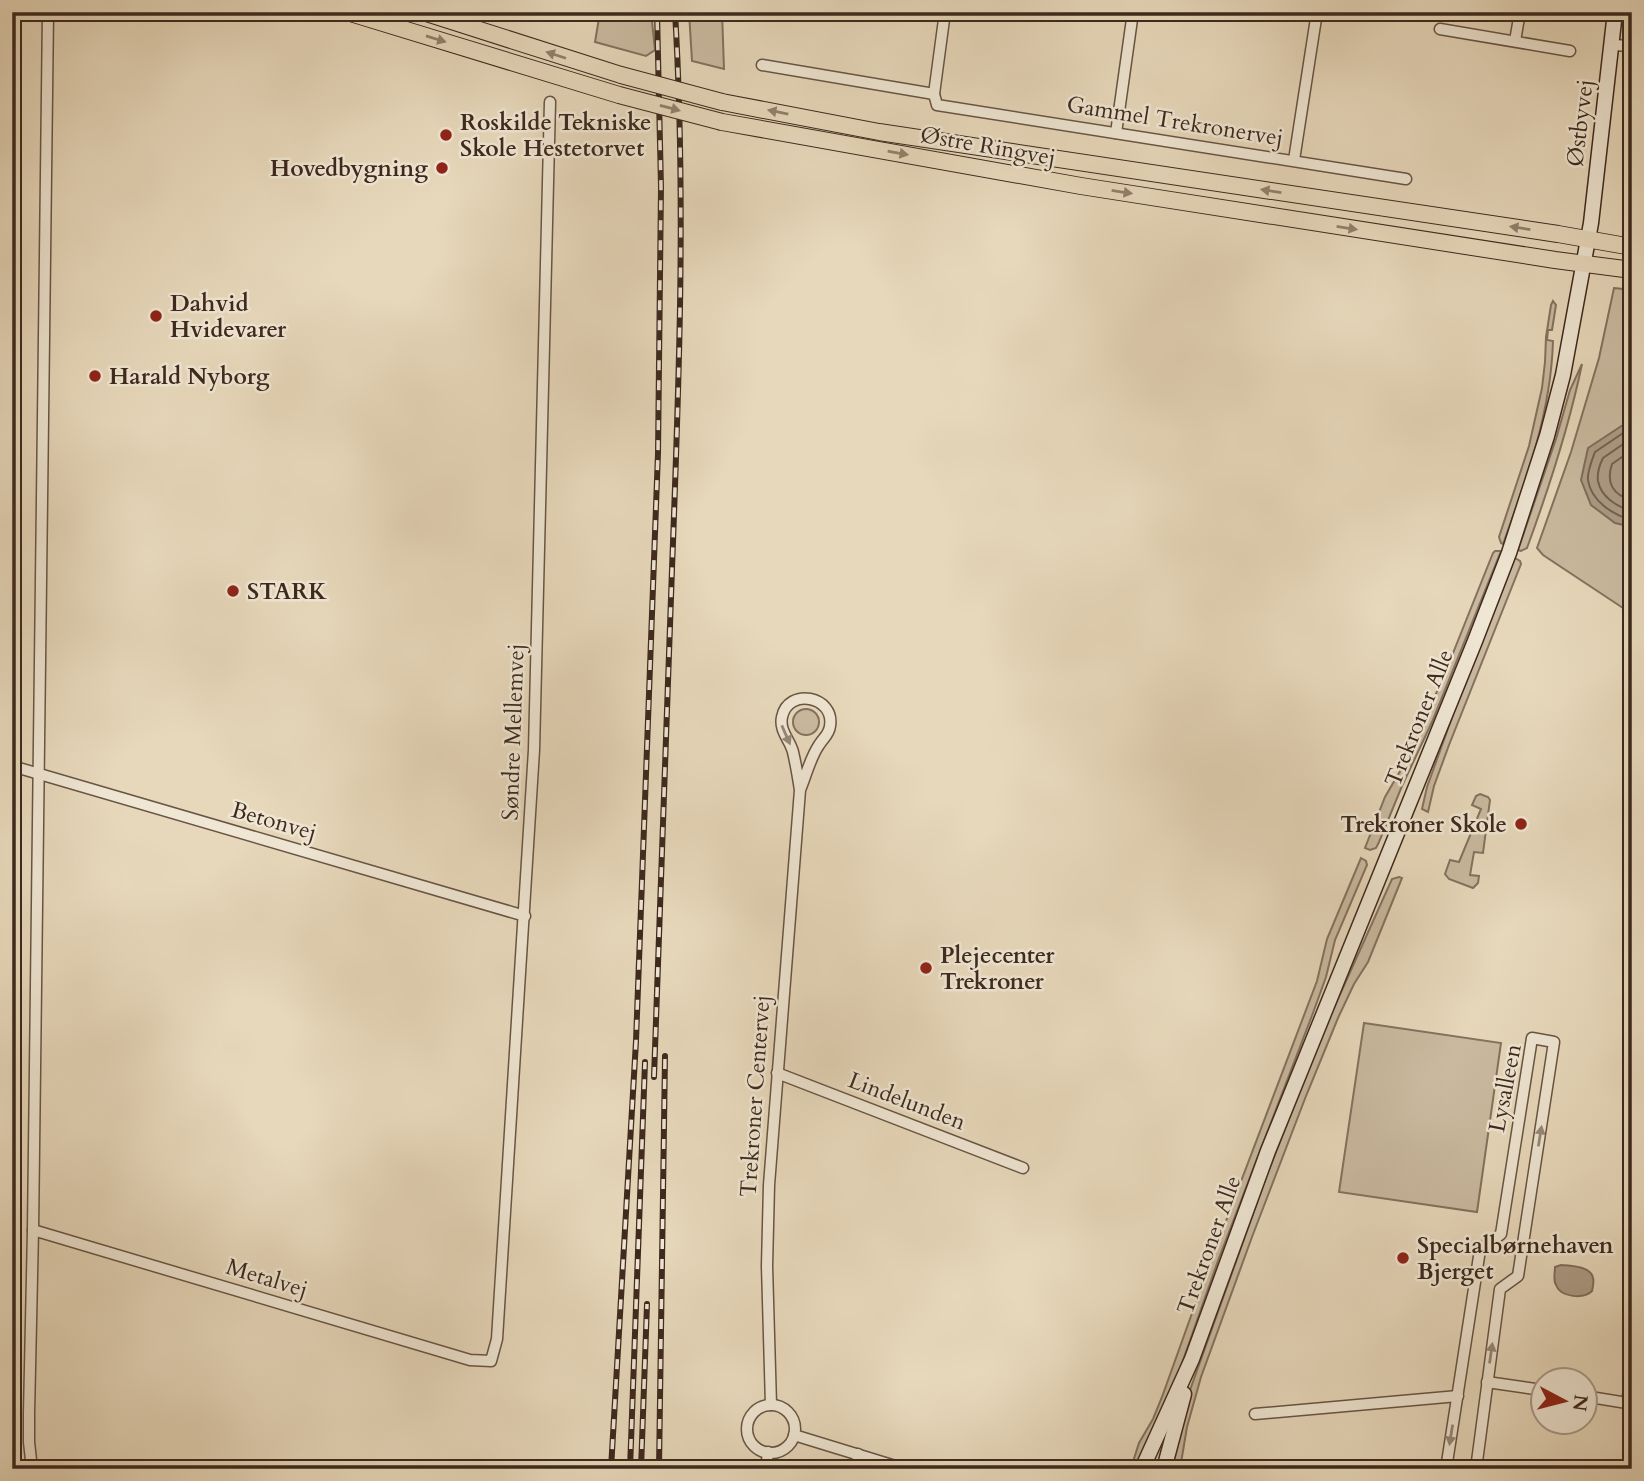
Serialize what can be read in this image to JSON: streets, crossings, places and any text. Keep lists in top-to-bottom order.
{
  "streets": {
    "main road": ["Østre Ringvej"],
    "street": [
      "Gammel Trekronervej",
      "Østbyvej",
      "Trekroner Alle",
      "Søndre Mellemvej",
      "Betonvej",
      "Lysalleen",
      "Trekroner Centervej",
      "Lindelunden",
      "Metalvej"
    ]
  },
  "crossings": [
    ["Østbyvej", "Østre Ringvej"],
    ["Østbyvej", "Trekroner Alle"],
    ["Østre Ringvej", "Trekroner Alle"],
    ["Søndre Mellemvej", "Betonvej"],
    ["Søndre Mellemvej", "Metalvej"],
    ["Trekroner Centervej", "Lindelunden"]
  ],
  "places": [
    "Roskilde Tekniske Skole Hestetorvet",
    "Hovedbygning",
    "Dahvid Hvidevarer",
    "Harald Nyborg",
    "STARK",
    "Trekroner Skole",
    "Plejecenter Trekroner",
    "Specialbørnehaven Bjerget"
  ],
  "north": "right"
}
